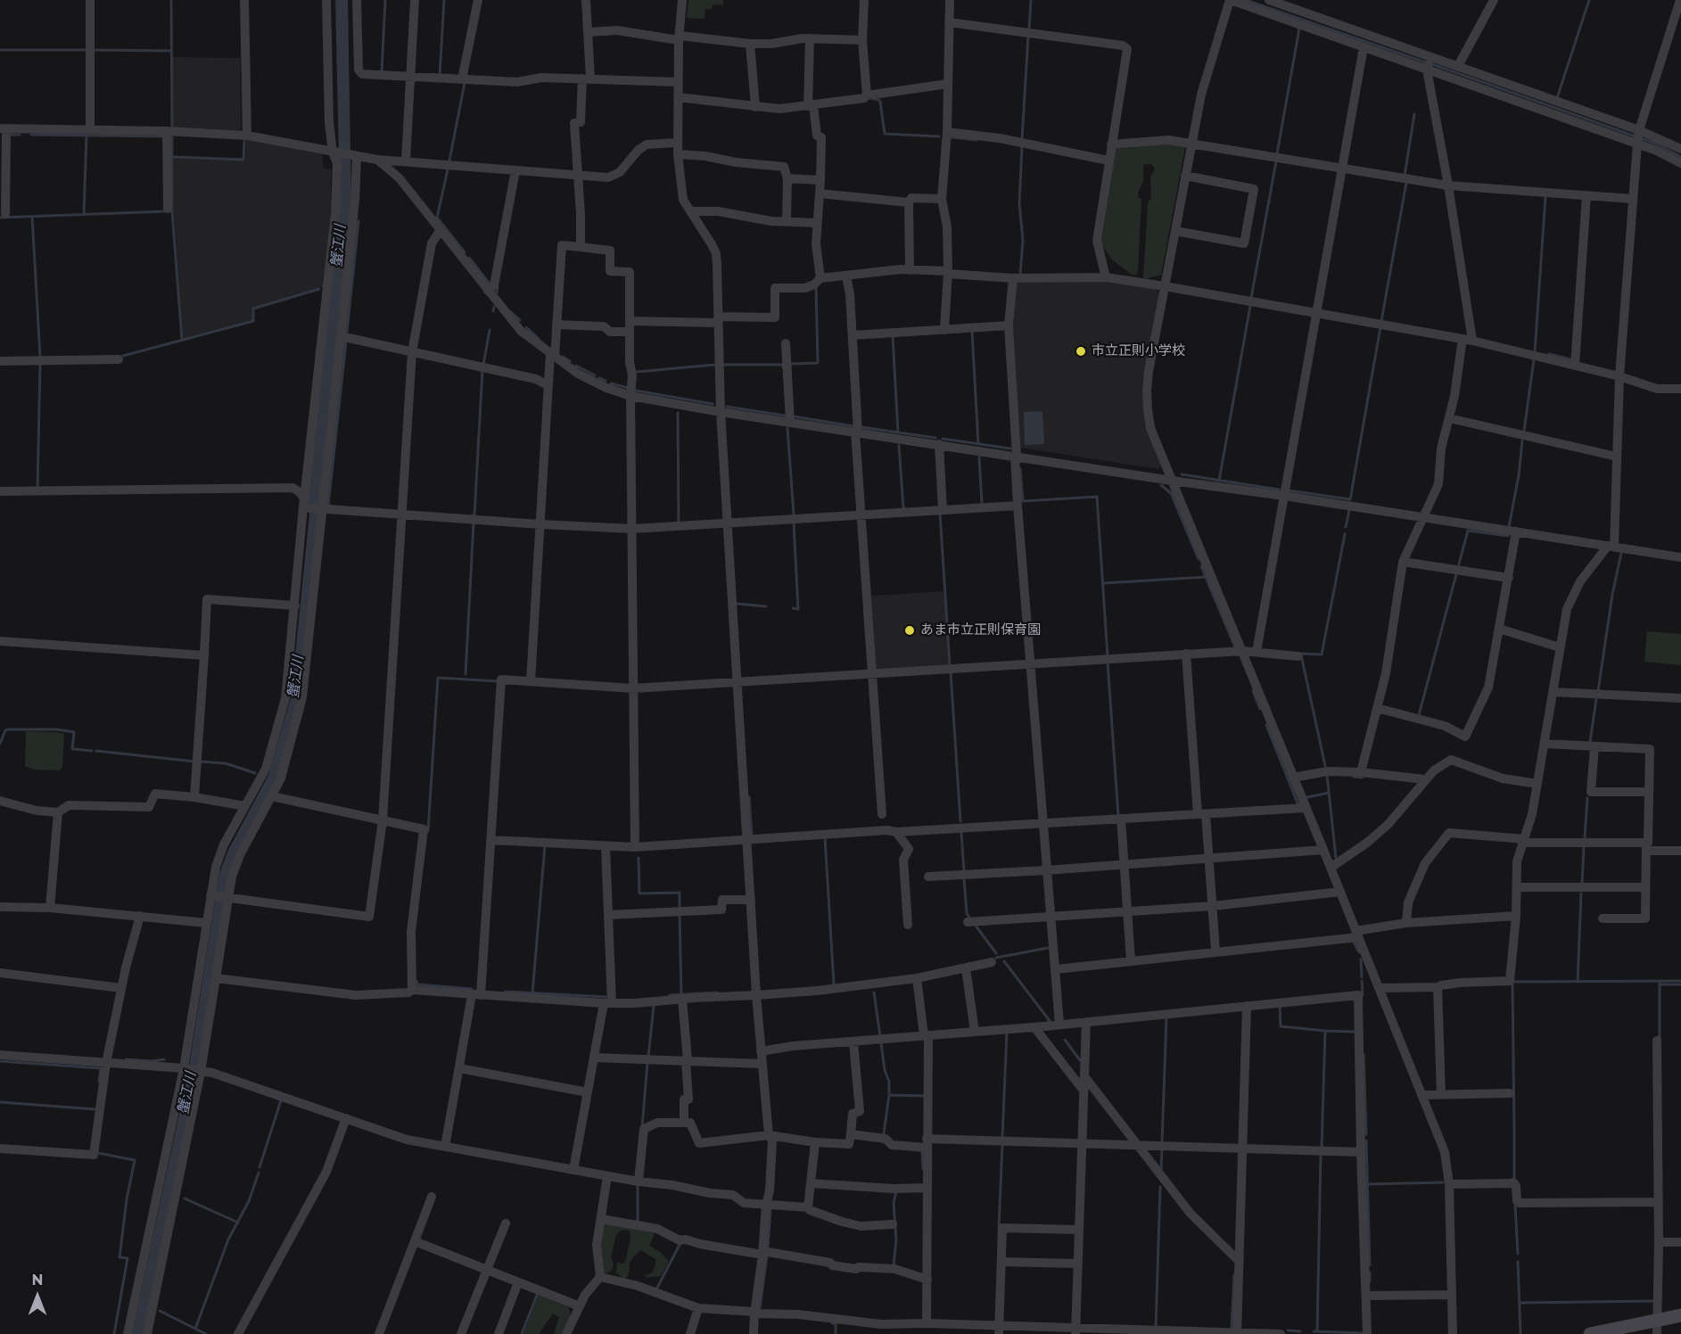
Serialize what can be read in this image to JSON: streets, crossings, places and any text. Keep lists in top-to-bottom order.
{
  "water": ["蟹江川"],
  "places": ["市立正則小学校", "あま市立正則保育園"],
  "north": "top"
}
